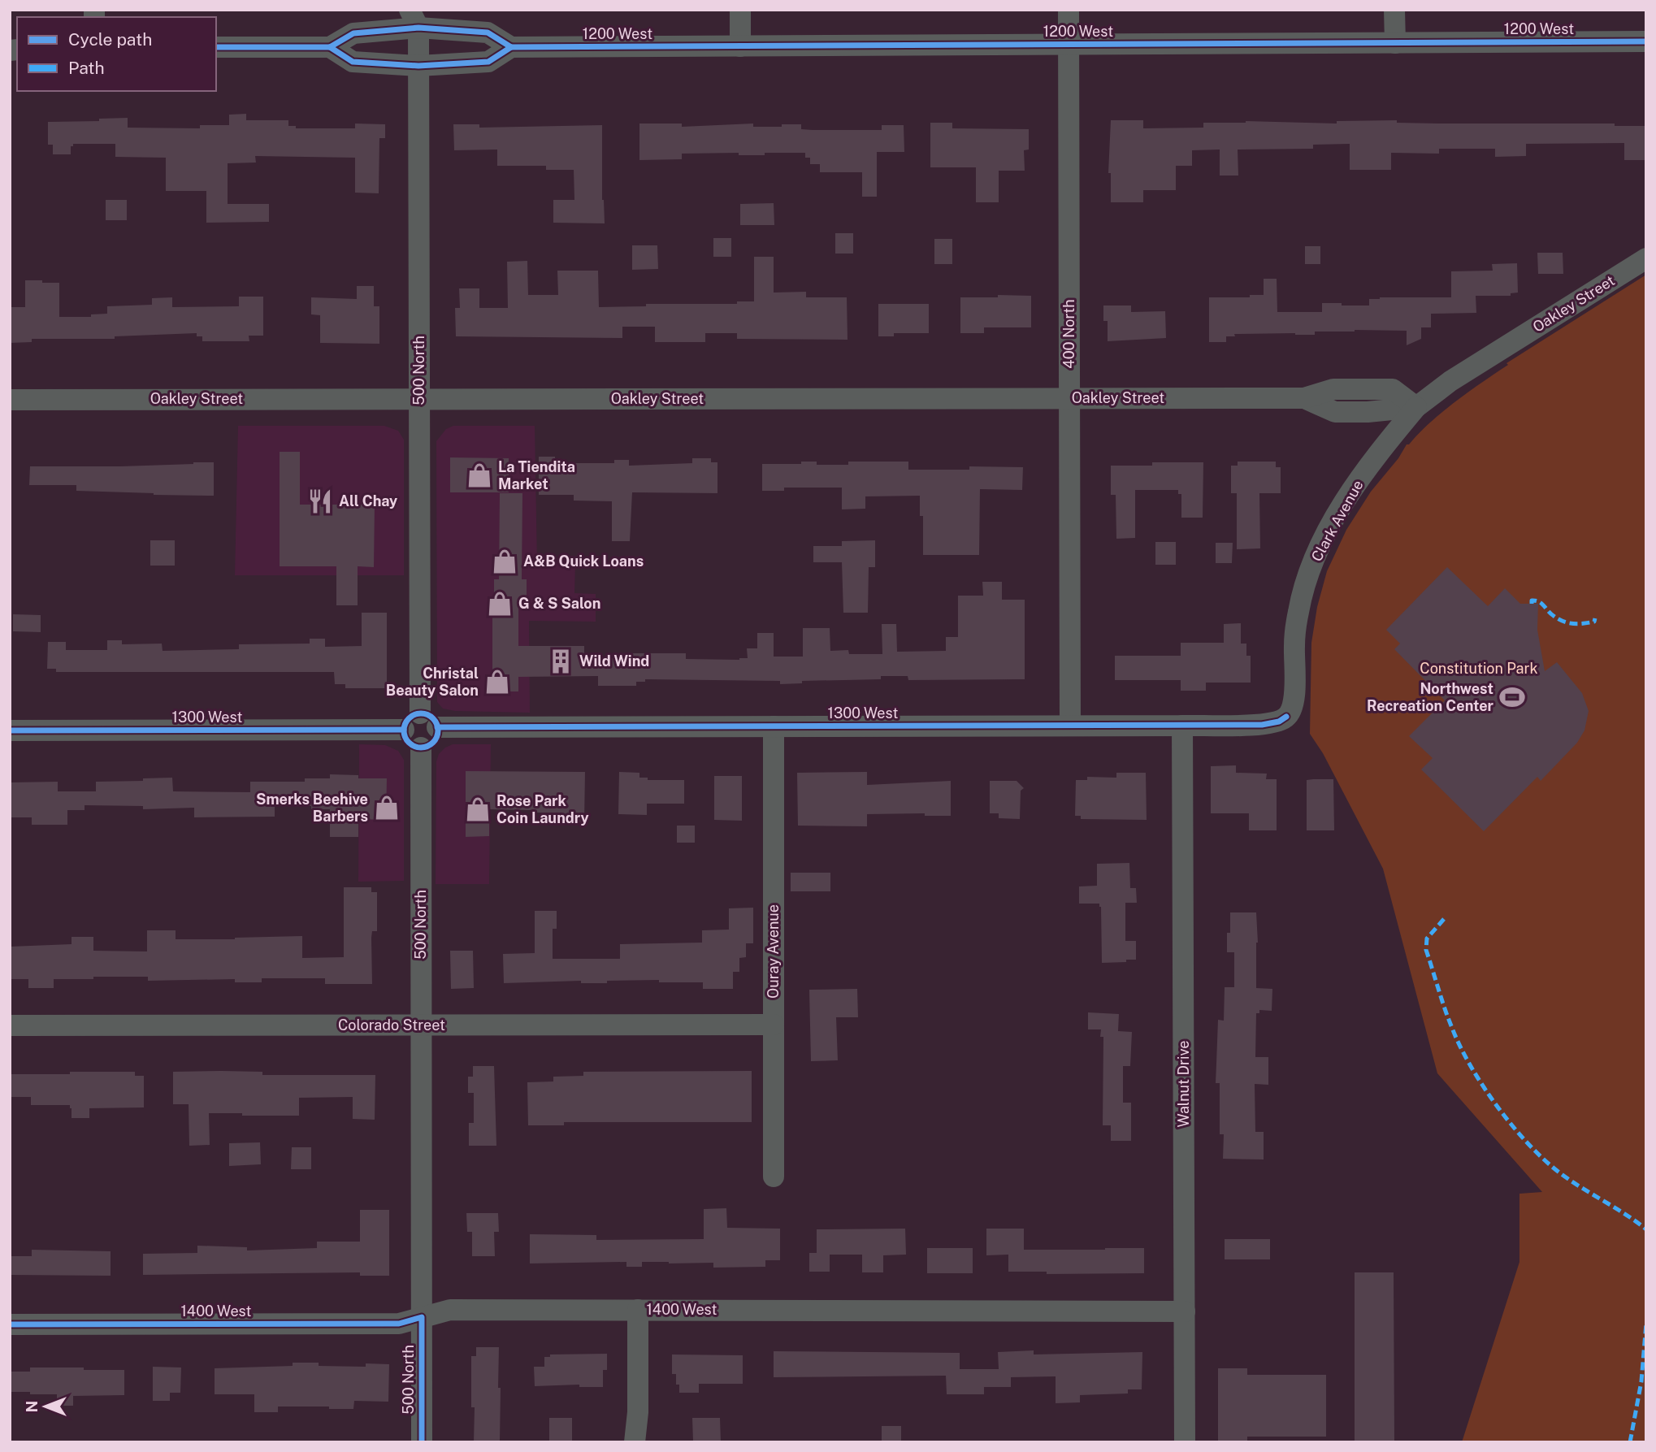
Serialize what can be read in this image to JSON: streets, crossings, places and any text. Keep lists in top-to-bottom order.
{
  "streets": {
    "street": [
      "1200 West",
      "Oakley Street",
      "400 North",
      "500 North",
      "Clark Avenue",
      "1300 West",
      "Ouray Avenue",
      "Colorado Street",
      "Walnut Drive",
      "1400 West"
    ]
  },
  "crossings": [
    ["1200 West", "400 North"],
    ["Oakley Street", "400 North"],
    ["Oakley Street", "500 North"],
    ["Oakley Street", "Clark Avenue"],
    ["400 North", "1300 West"],
    ["500 North", "1300 West"],
    ["500 North", "Colorado Street"],
    ["500 North", "1400 West"],
    ["Clark Avenue", "1300 West"],
    ["1300 West", "Ouray Avenue"],
    ["1300 West", "Walnut Drive"],
    ["Ouray Avenue", "Colorado Street"],
    ["Walnut Drive", "1400 West"]
  ],
  "parks": ["Constitution Park"],
  "places": {
    "shop": [
      "La Tiendita Market",
      "A&B Quick Loans",
      "G & S Salon",
      "Christal Beauty Salon",
      "Smerks Beehive Barbers",
      "Rose Park Coin Laundry"
    ],
    "restaurant": ["All Chay"],
    "building": ["Wild Wind"],
    "sports": ["Northwest Recreation Center"]
  },
  "legend": ["Cycle path", "Path"],
  "north": "left"
}
